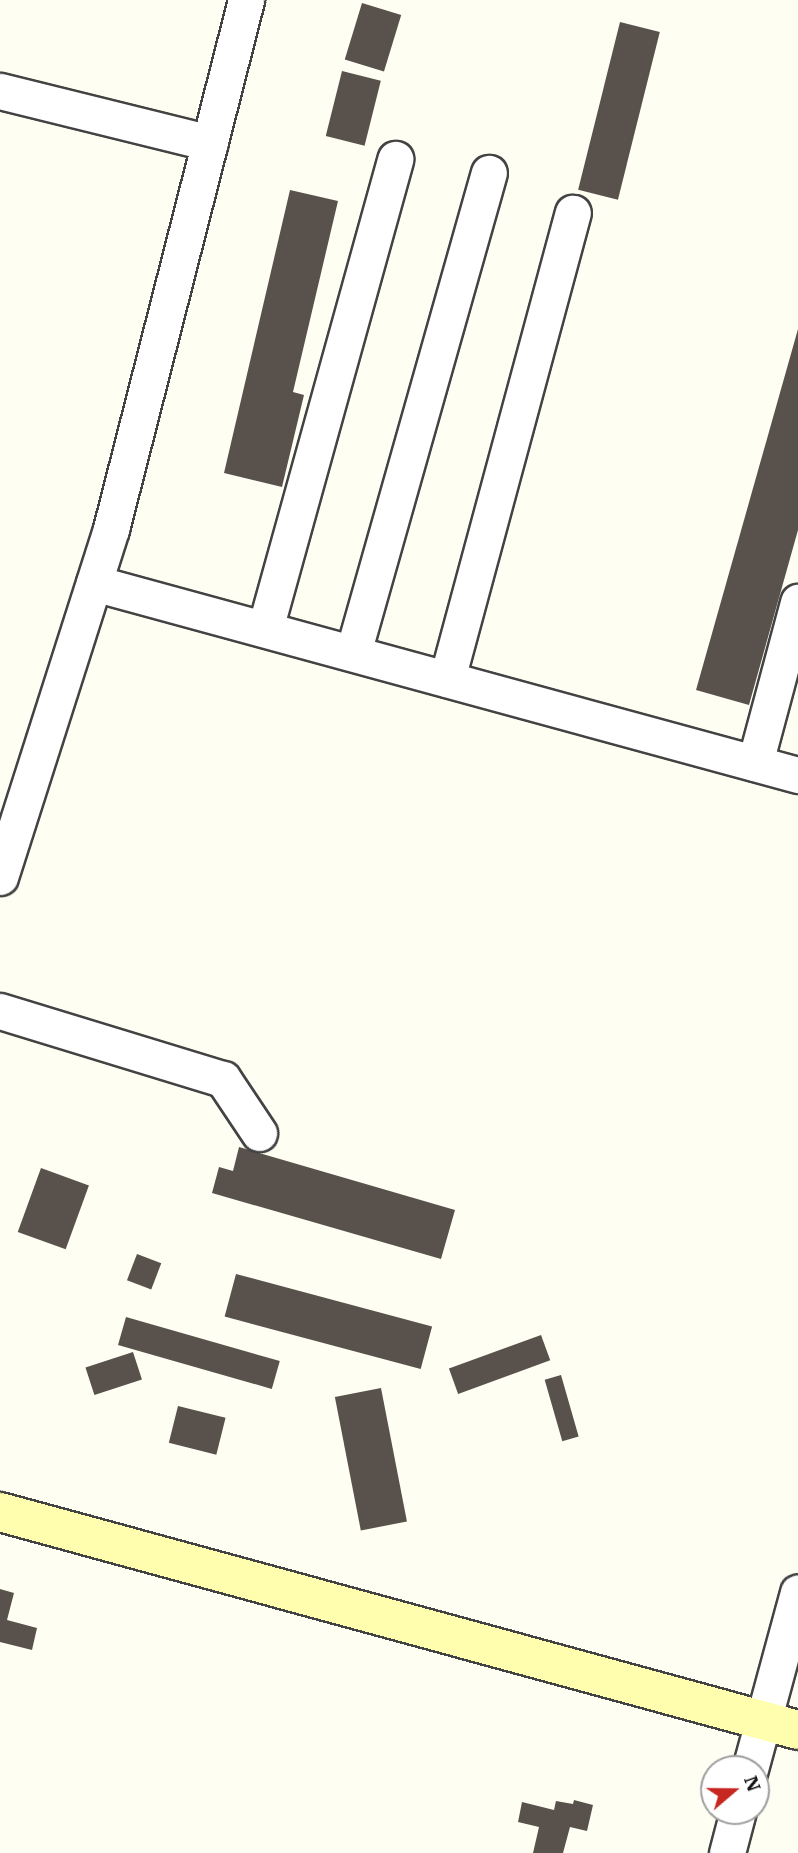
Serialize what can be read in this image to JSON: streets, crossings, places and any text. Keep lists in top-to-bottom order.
{
  "north": "right"
}
